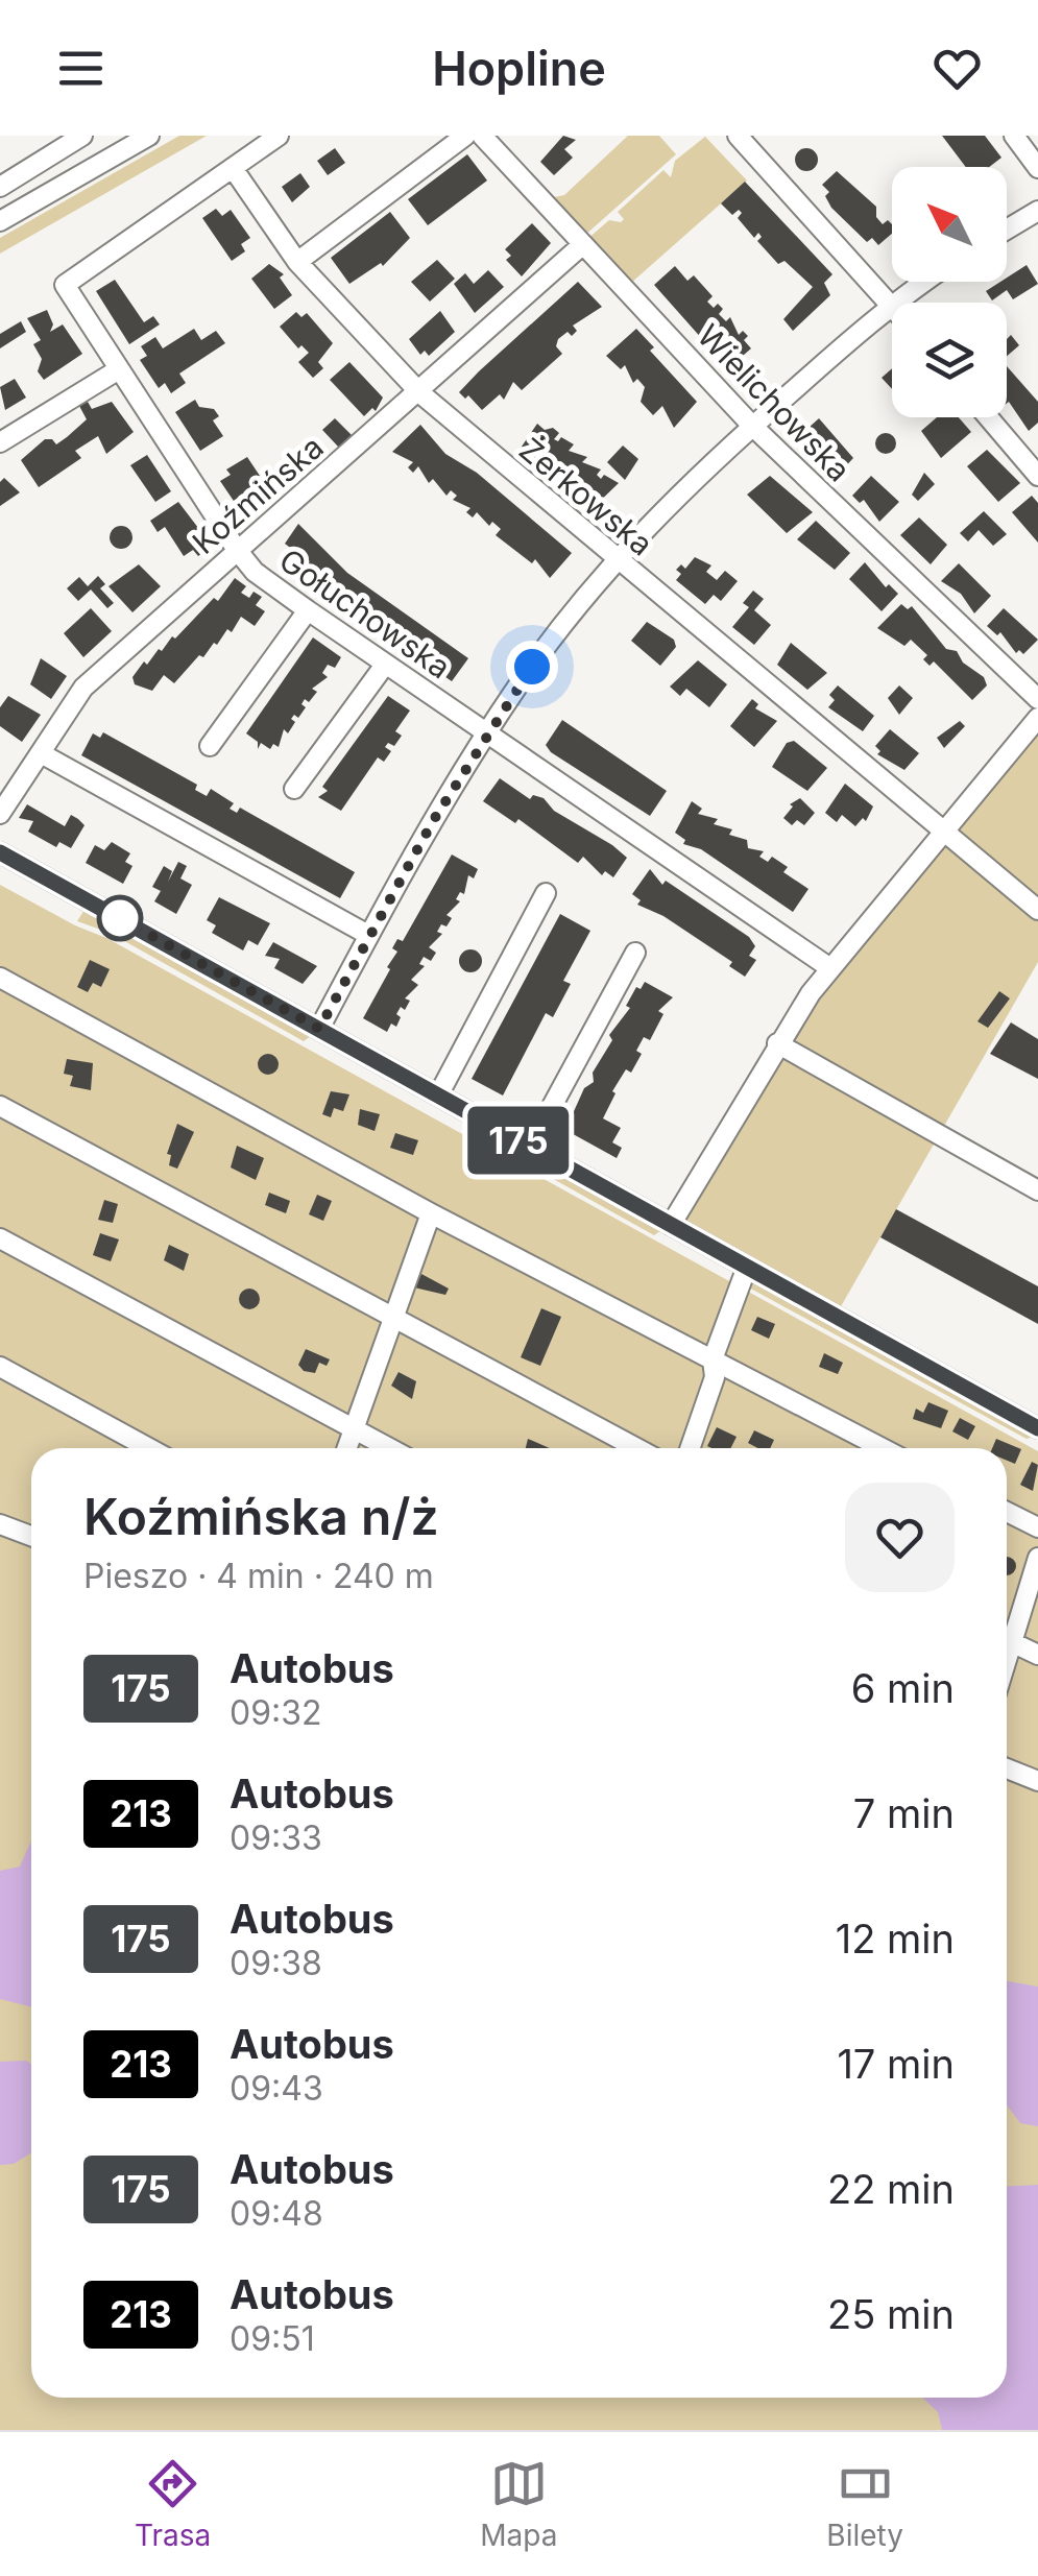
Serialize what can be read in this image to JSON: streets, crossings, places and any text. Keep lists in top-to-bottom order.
{
  "streets": {
    "street": [
      "Wielichowska",
      "Koźmińska",
      "Żerkowska",
      "Gołuchowska"
    ]
  },
  "crossings": [
    ["Wielichowska", "Koźmińska"],
    ["Koźmińska", "Żerkowska"],
    ["Koźmińska", "Gołuchowska"],
    ["Żerkowska", "Gołuchowska"]
  ],
  "lines": ["bus line 175"],
  "north": "top left",
  "page": {
    "header": "Hopline",
    "on_map": "175",
    "heading": ["Koźmińska n/ż", "Pieszo · 4 min · 240 m"],
    "list": [
      {
        "mark": "175",
        "name": "Autobus",
        "note": "09:32",
        "value": "6 min"
      },
      {
        "mark": "213",
        "name": "Autobus",
        "note": "09:33",
        "value": "7 min"
      },
      {
        "mark": "175",
        "name": "Autobus",
        "note": "09:38",
        "value": "12 min"
      },
      {
        "mark": "213",
        "name": "Autobus",
        "note": "09:43",
        "value": "17 min"
      },
      {
        "mark": "175",
        "name": "Autobus",
        "note": "09:48",
        "value": "22 min"
      },
      {
        "mark": "213",
        "name": "Autobus",
        "note": "09:51",
        "value": "25 min"
      }
    ],
    "tabs": ["Trasa", "Mapa", "Bilety"]
  }
}
